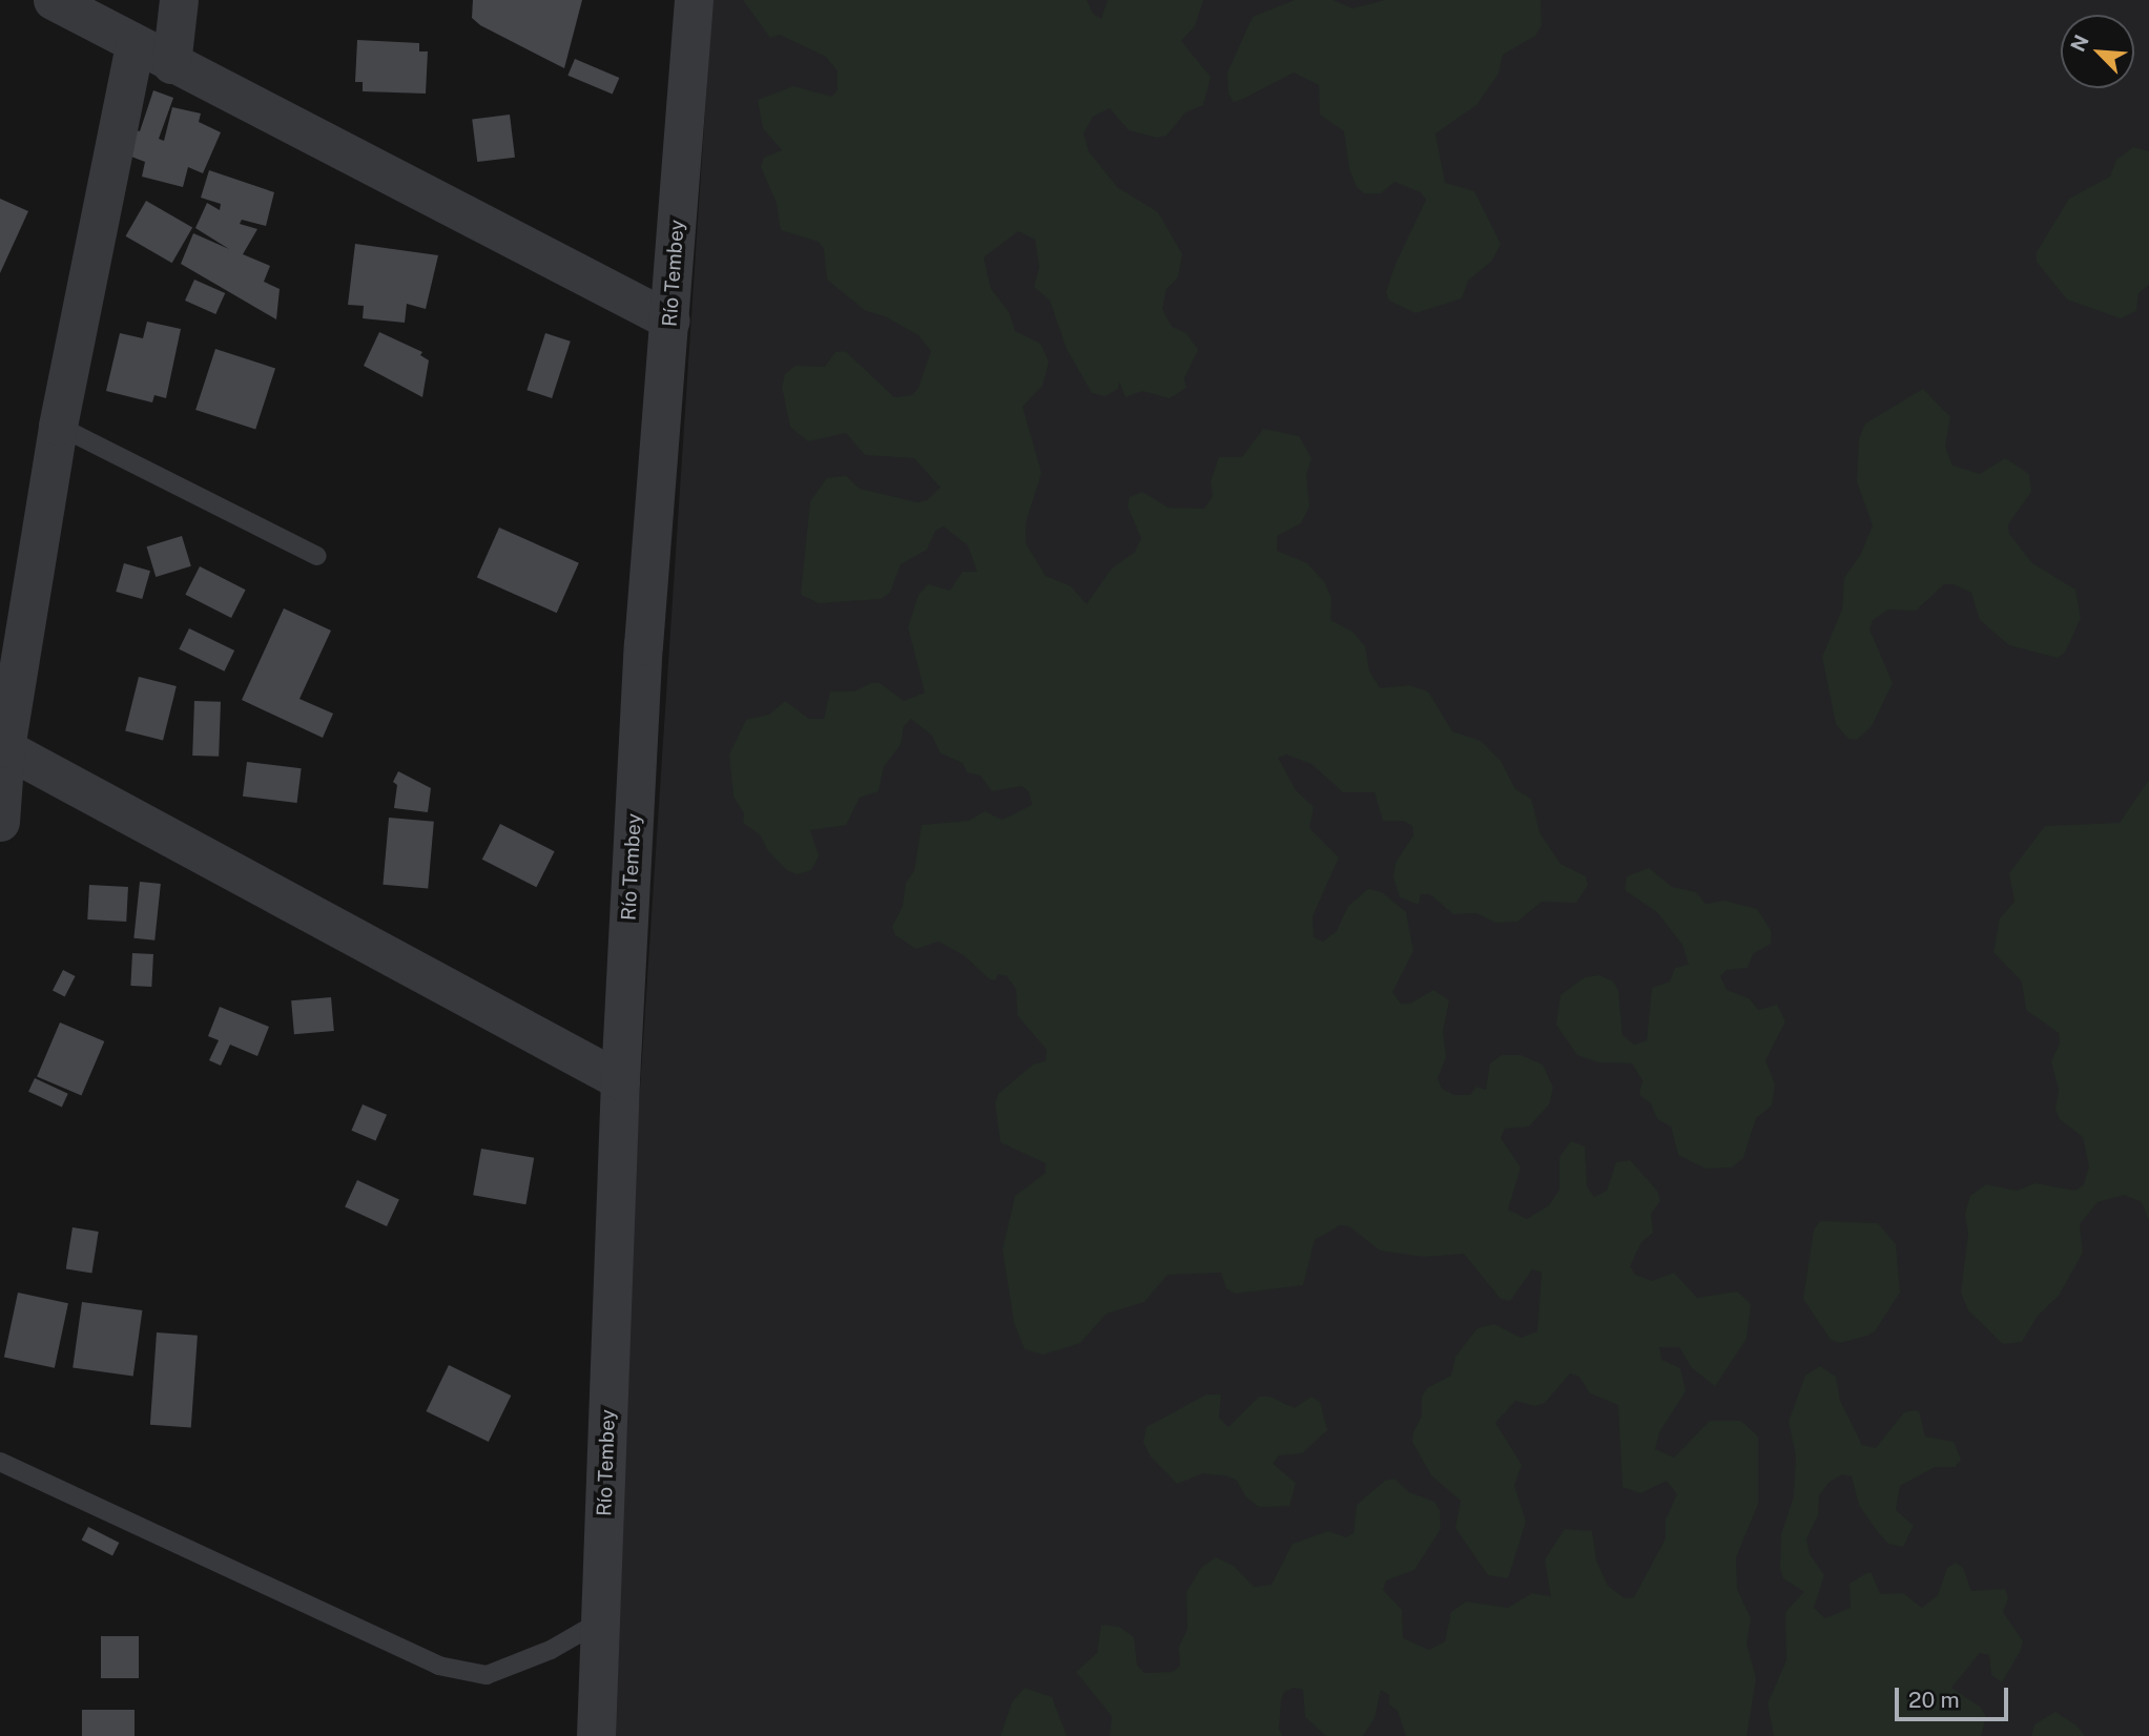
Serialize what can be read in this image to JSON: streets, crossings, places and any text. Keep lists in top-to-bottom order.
{
  "streets": {
    "street": ["Río Tembey"]
  },
  "scale_bar": "20 m",
  "north": "top left"
}
